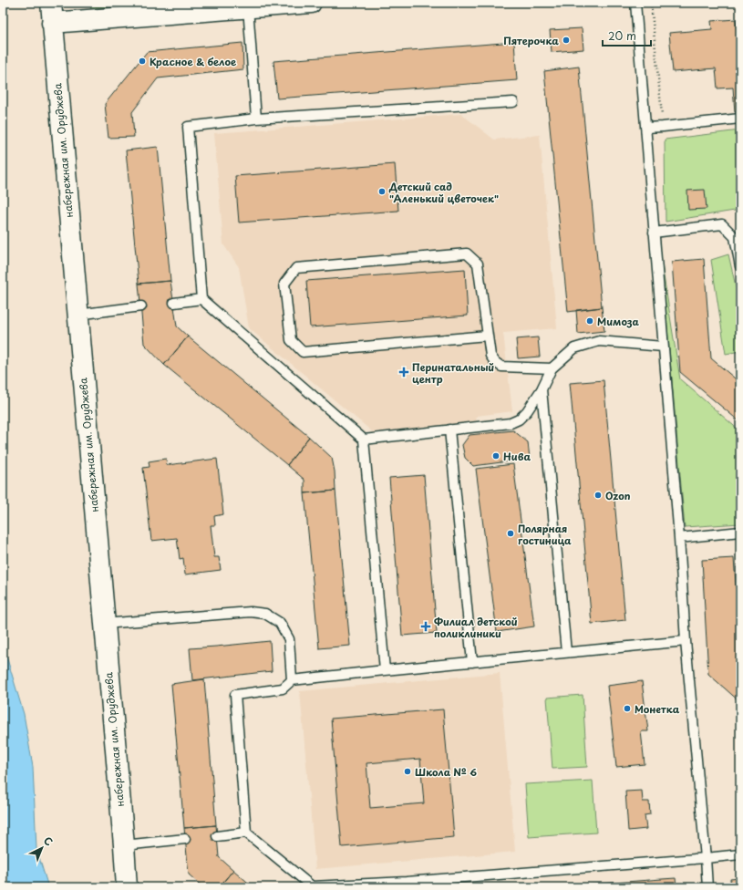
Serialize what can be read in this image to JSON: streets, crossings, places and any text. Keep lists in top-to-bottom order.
{
  "streets": {
    "street": ["набережная им. Оруджева"]
  },
  "places": {
    "other": [
      "Пятерочка",
      "Красное & белое",
      "Детский сад \"Аленький цветочек\"",
      "Мимоза",
      "Нива",
      "Ozon",
      "Полярная гостиница",
      "Монетка",
      "Школа № 6"
    ],
    "health": ["Перинатальный центр", "Филиал детской поликлиники"]
  },
  "scale_bar": "20 m",
  "north": "top right"
}
